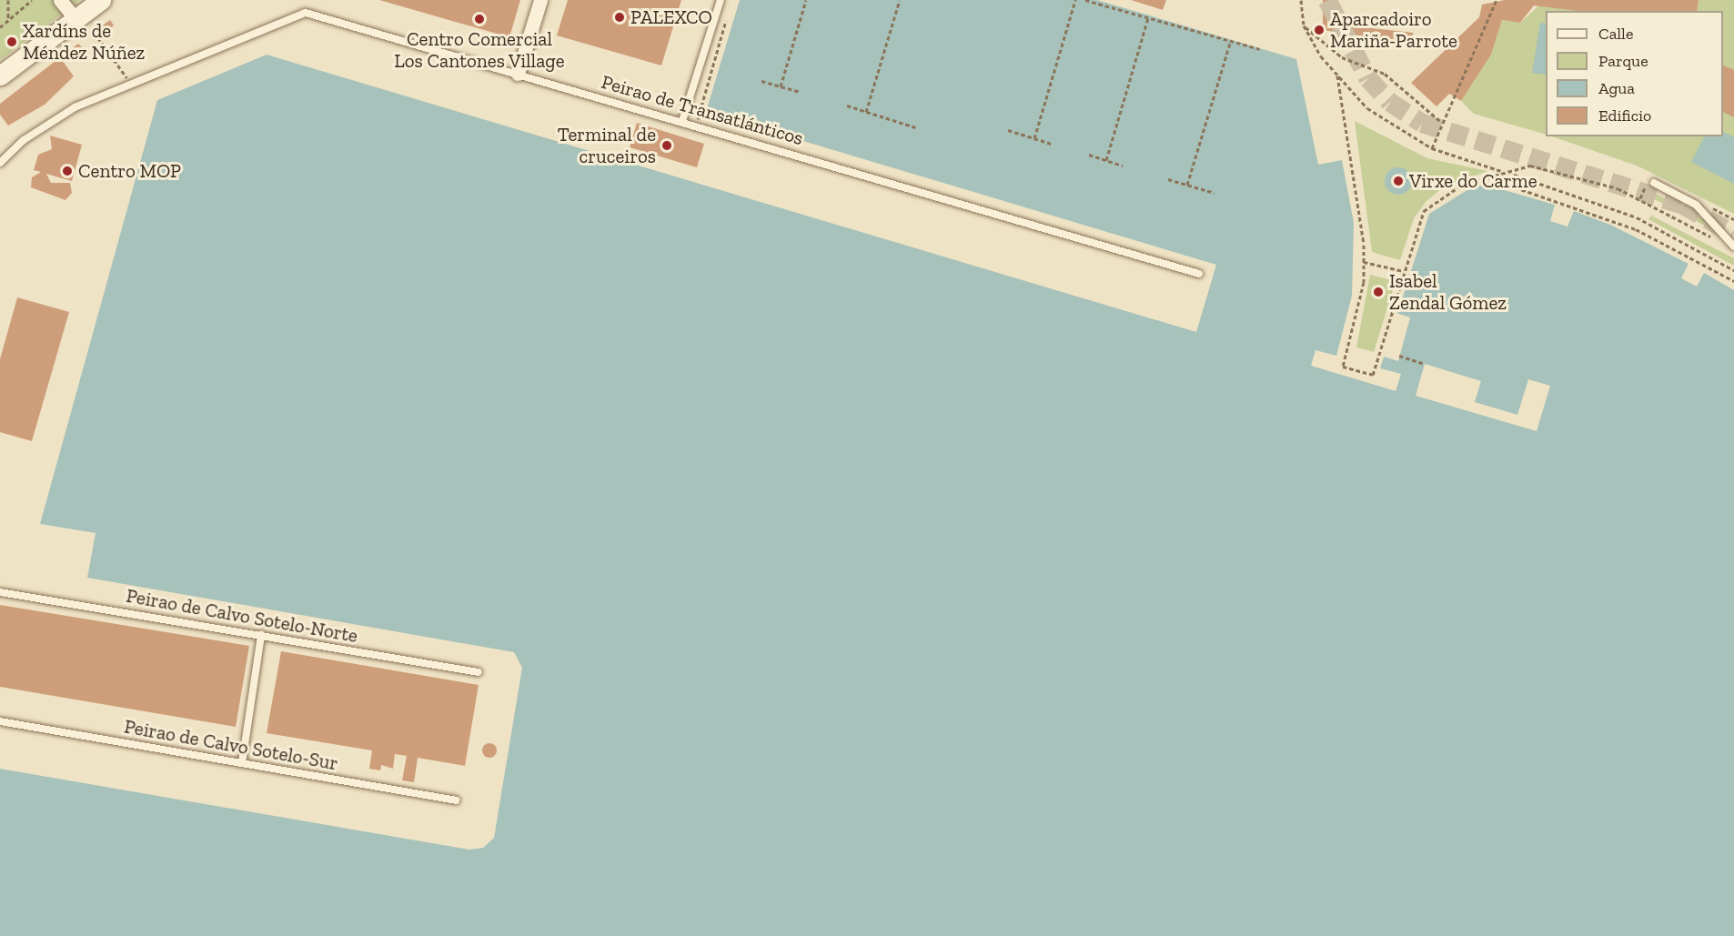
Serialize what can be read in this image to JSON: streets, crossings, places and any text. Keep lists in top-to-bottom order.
{
  "streets": {
    "lane": ["Peirao de Transatlánticos", "Peirao de Calvo Sotelo-Norte", "Peirao de Calvo Sotelo-Sur"]
  },
  "places": [
    "PALEXCO",
    "Centro Comercial Los Cantones Village",
    "Aparcadoiro Mariña-Parrote",
    "Xardíns de Méndez Núñez",
    "Terminal de cruceiros",
    "Centro MOP",
    "Virxe do Carme",
    "Isabel Zendal Gómez"
  ],
  "legend": [
    "Calle",
    "Parque",
    "Agua",
    "Edificio"
  ]
}
